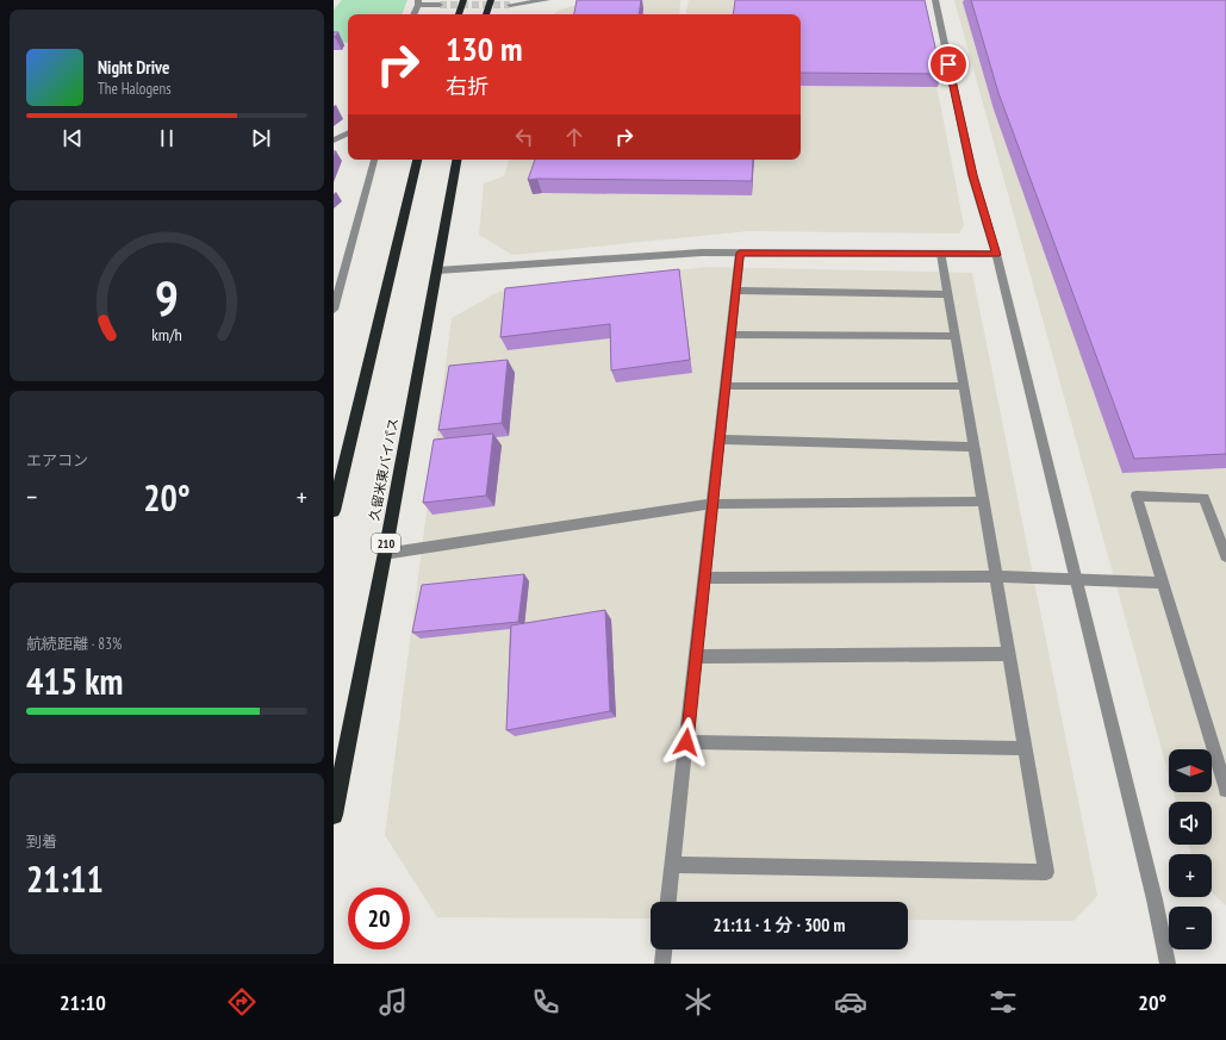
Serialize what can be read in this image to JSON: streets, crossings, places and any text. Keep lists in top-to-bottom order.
{
  "streets": {
    "highway": ["久留米東バイパス", "210"]
  },
  "north": "right",
  "page": {
    "turn": ["130 m", "右折"],
    "song": ["Night Drive", "The Halogens"],
    "tile": [
      "エアコン",
      ["航続距離 · 83%", "415 km"],
      ["到着", "21:11"]
    ],
    "heat": ["−", "20°", "+"],
    "map_buttons": ["+", "−"],
    "limit": "20",
    "trip": "21:11 · 1 分 · 300 m",
    "tabs": ["21:10", "20°"],
    "gauge": ["9", "km/h"]
  }
}
